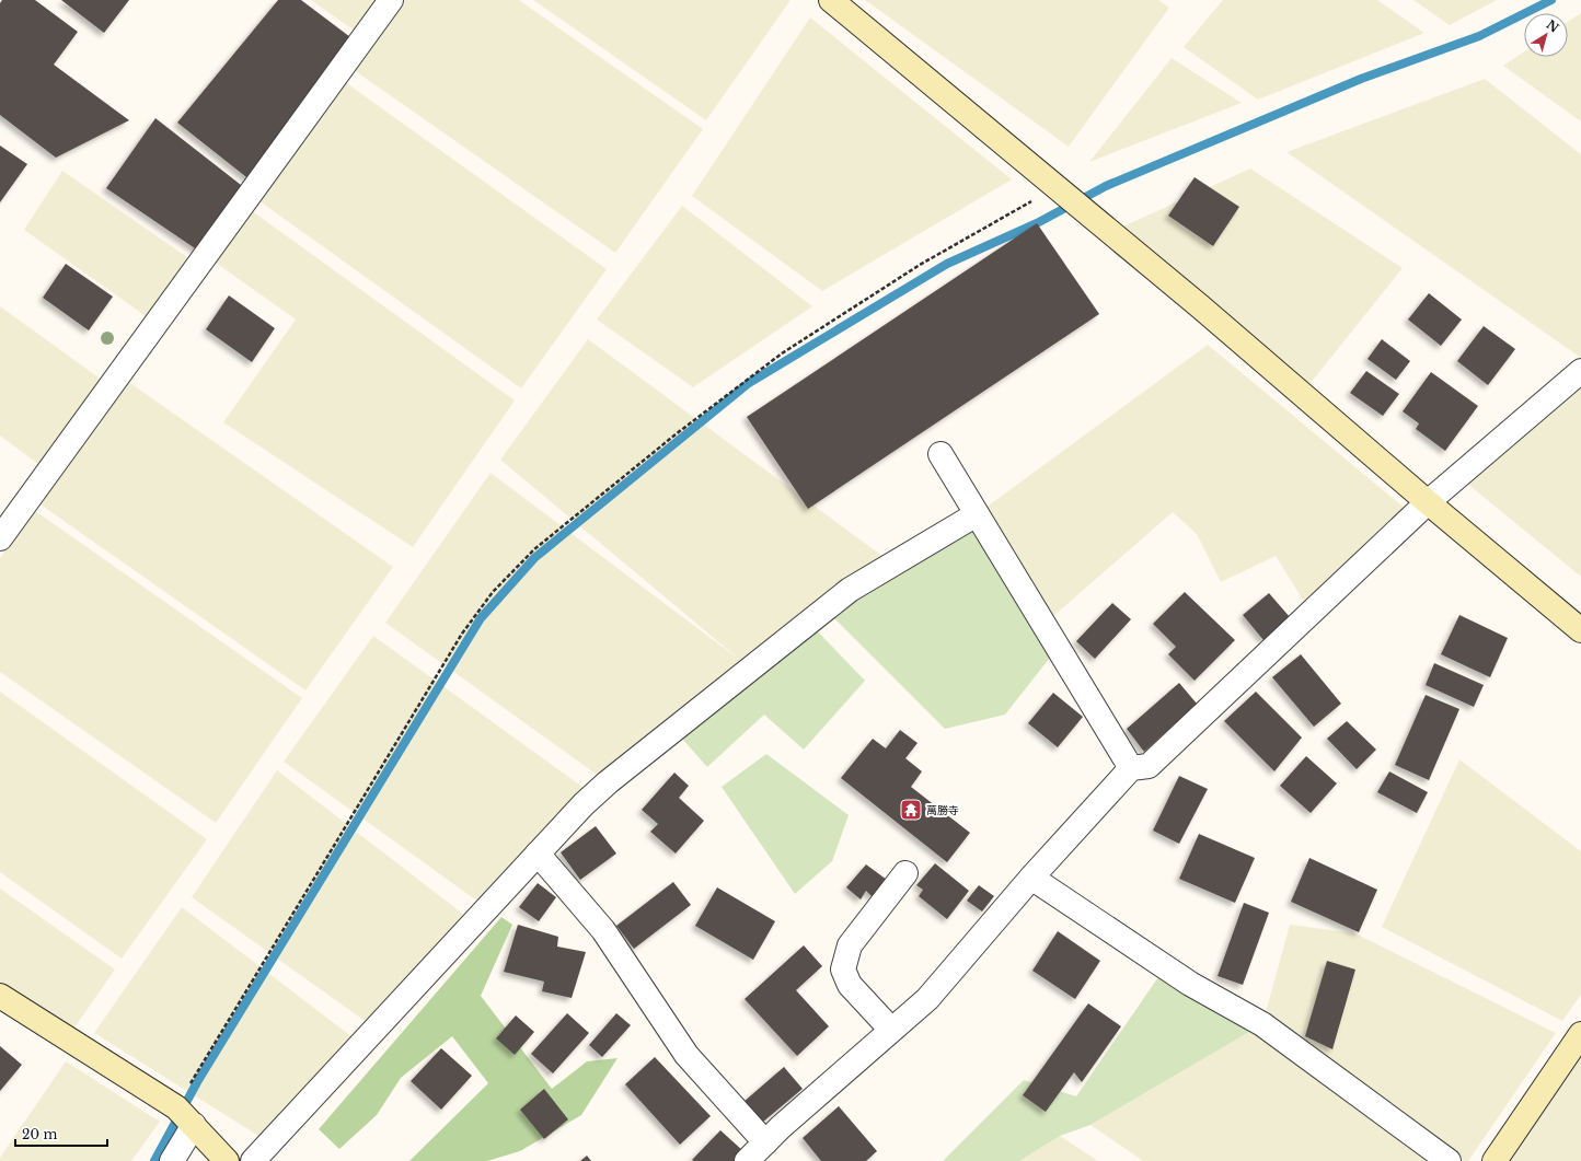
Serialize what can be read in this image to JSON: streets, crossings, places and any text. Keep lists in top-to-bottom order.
{
  "places": {
    "temple": ["萬勝寺"]
  },
  "scale_bar": "20 m",
  "north": "top right"
}
